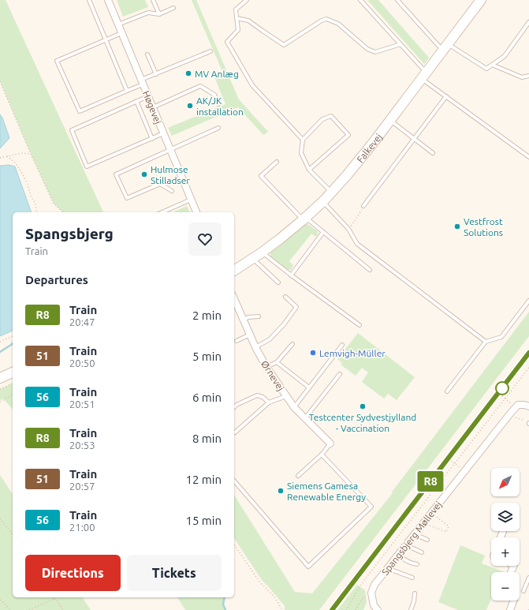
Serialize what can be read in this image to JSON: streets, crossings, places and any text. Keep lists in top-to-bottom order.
{
  "streets": {
    "street": [
      "Høgevej",
      "Falkevej",
      "Ørnevej",
      "Spangsbjerg Møllevej"
    ]
  },
  "places": [
    "MV Anlæg",
    "AK/JK installation",
    "Hulmose Stilladser",
    "Vestfrost Solutions",
    "Lemvigh-Müller",
    "Testcenter Sydvestjylland - Vaccination",
    "Siemens Gamesa Renewable Energy"
  ],
  "north": "bottom left",
  "page": {
    "on_map": "R8",
    "heading": [
      ["Spangsbjerg", "Train"],
      "Departures"
    ],
    "list": [
      {
        "mark": "R8",
        "name": "Train",
        "note": "20:47",
        "value": "2 min"
      },
      {
        "mark": "51",
        "name": "Train",
        "note": "20:50",
        "value": "5 min"
      },
      {
        "mark": "56",
        "name": "Train",
        "note": "20:51",
        "value": "6 min"
      },
      {
        "mark": "R8",
        "name": "Train",
        "note": "20:53",
        "value": "8 min"
      },
      {
        "mark": "51",
        "name": "Train",
        "note": "20:57",
        "value": "12 min"
      },
      {
        "mark": "56",
        "name": "Train",
        "note": "21:00",
        "value": "15 min"
      }
    ],
    "map_buttons": ["+", "−"],
    "buttons": ["Directions", "Tickets"]
  }
}
